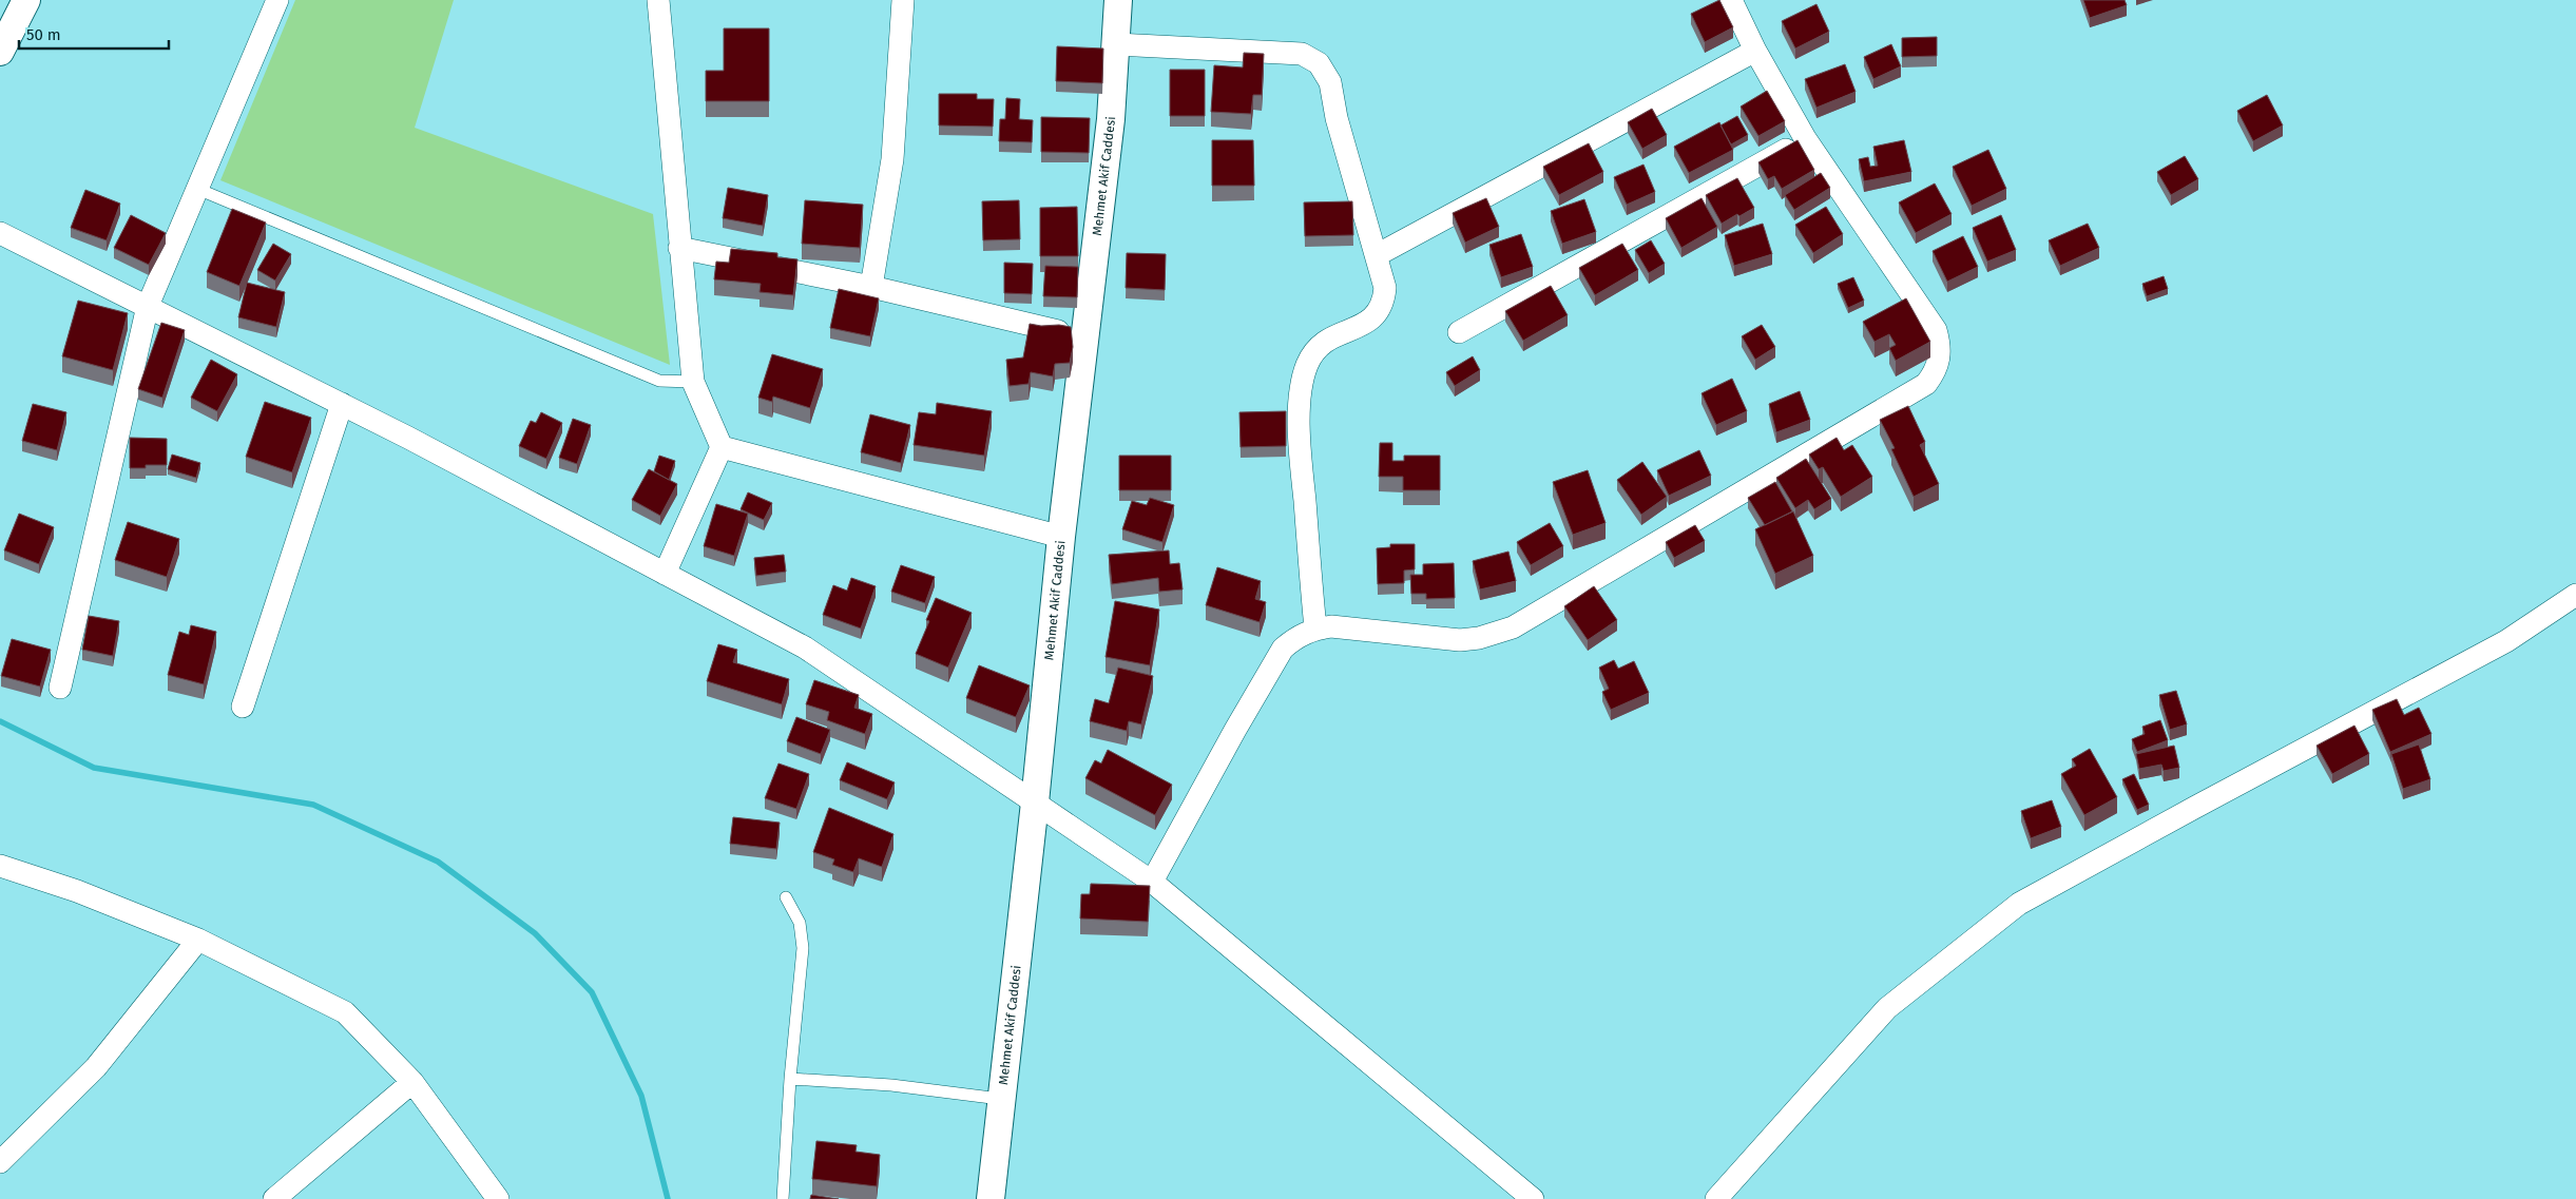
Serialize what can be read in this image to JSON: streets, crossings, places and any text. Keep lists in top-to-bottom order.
{
  "streets": {
    "street": ["Mehmet Akif Caddesi"]
  },
  "scale_bar": "50 m"
}
